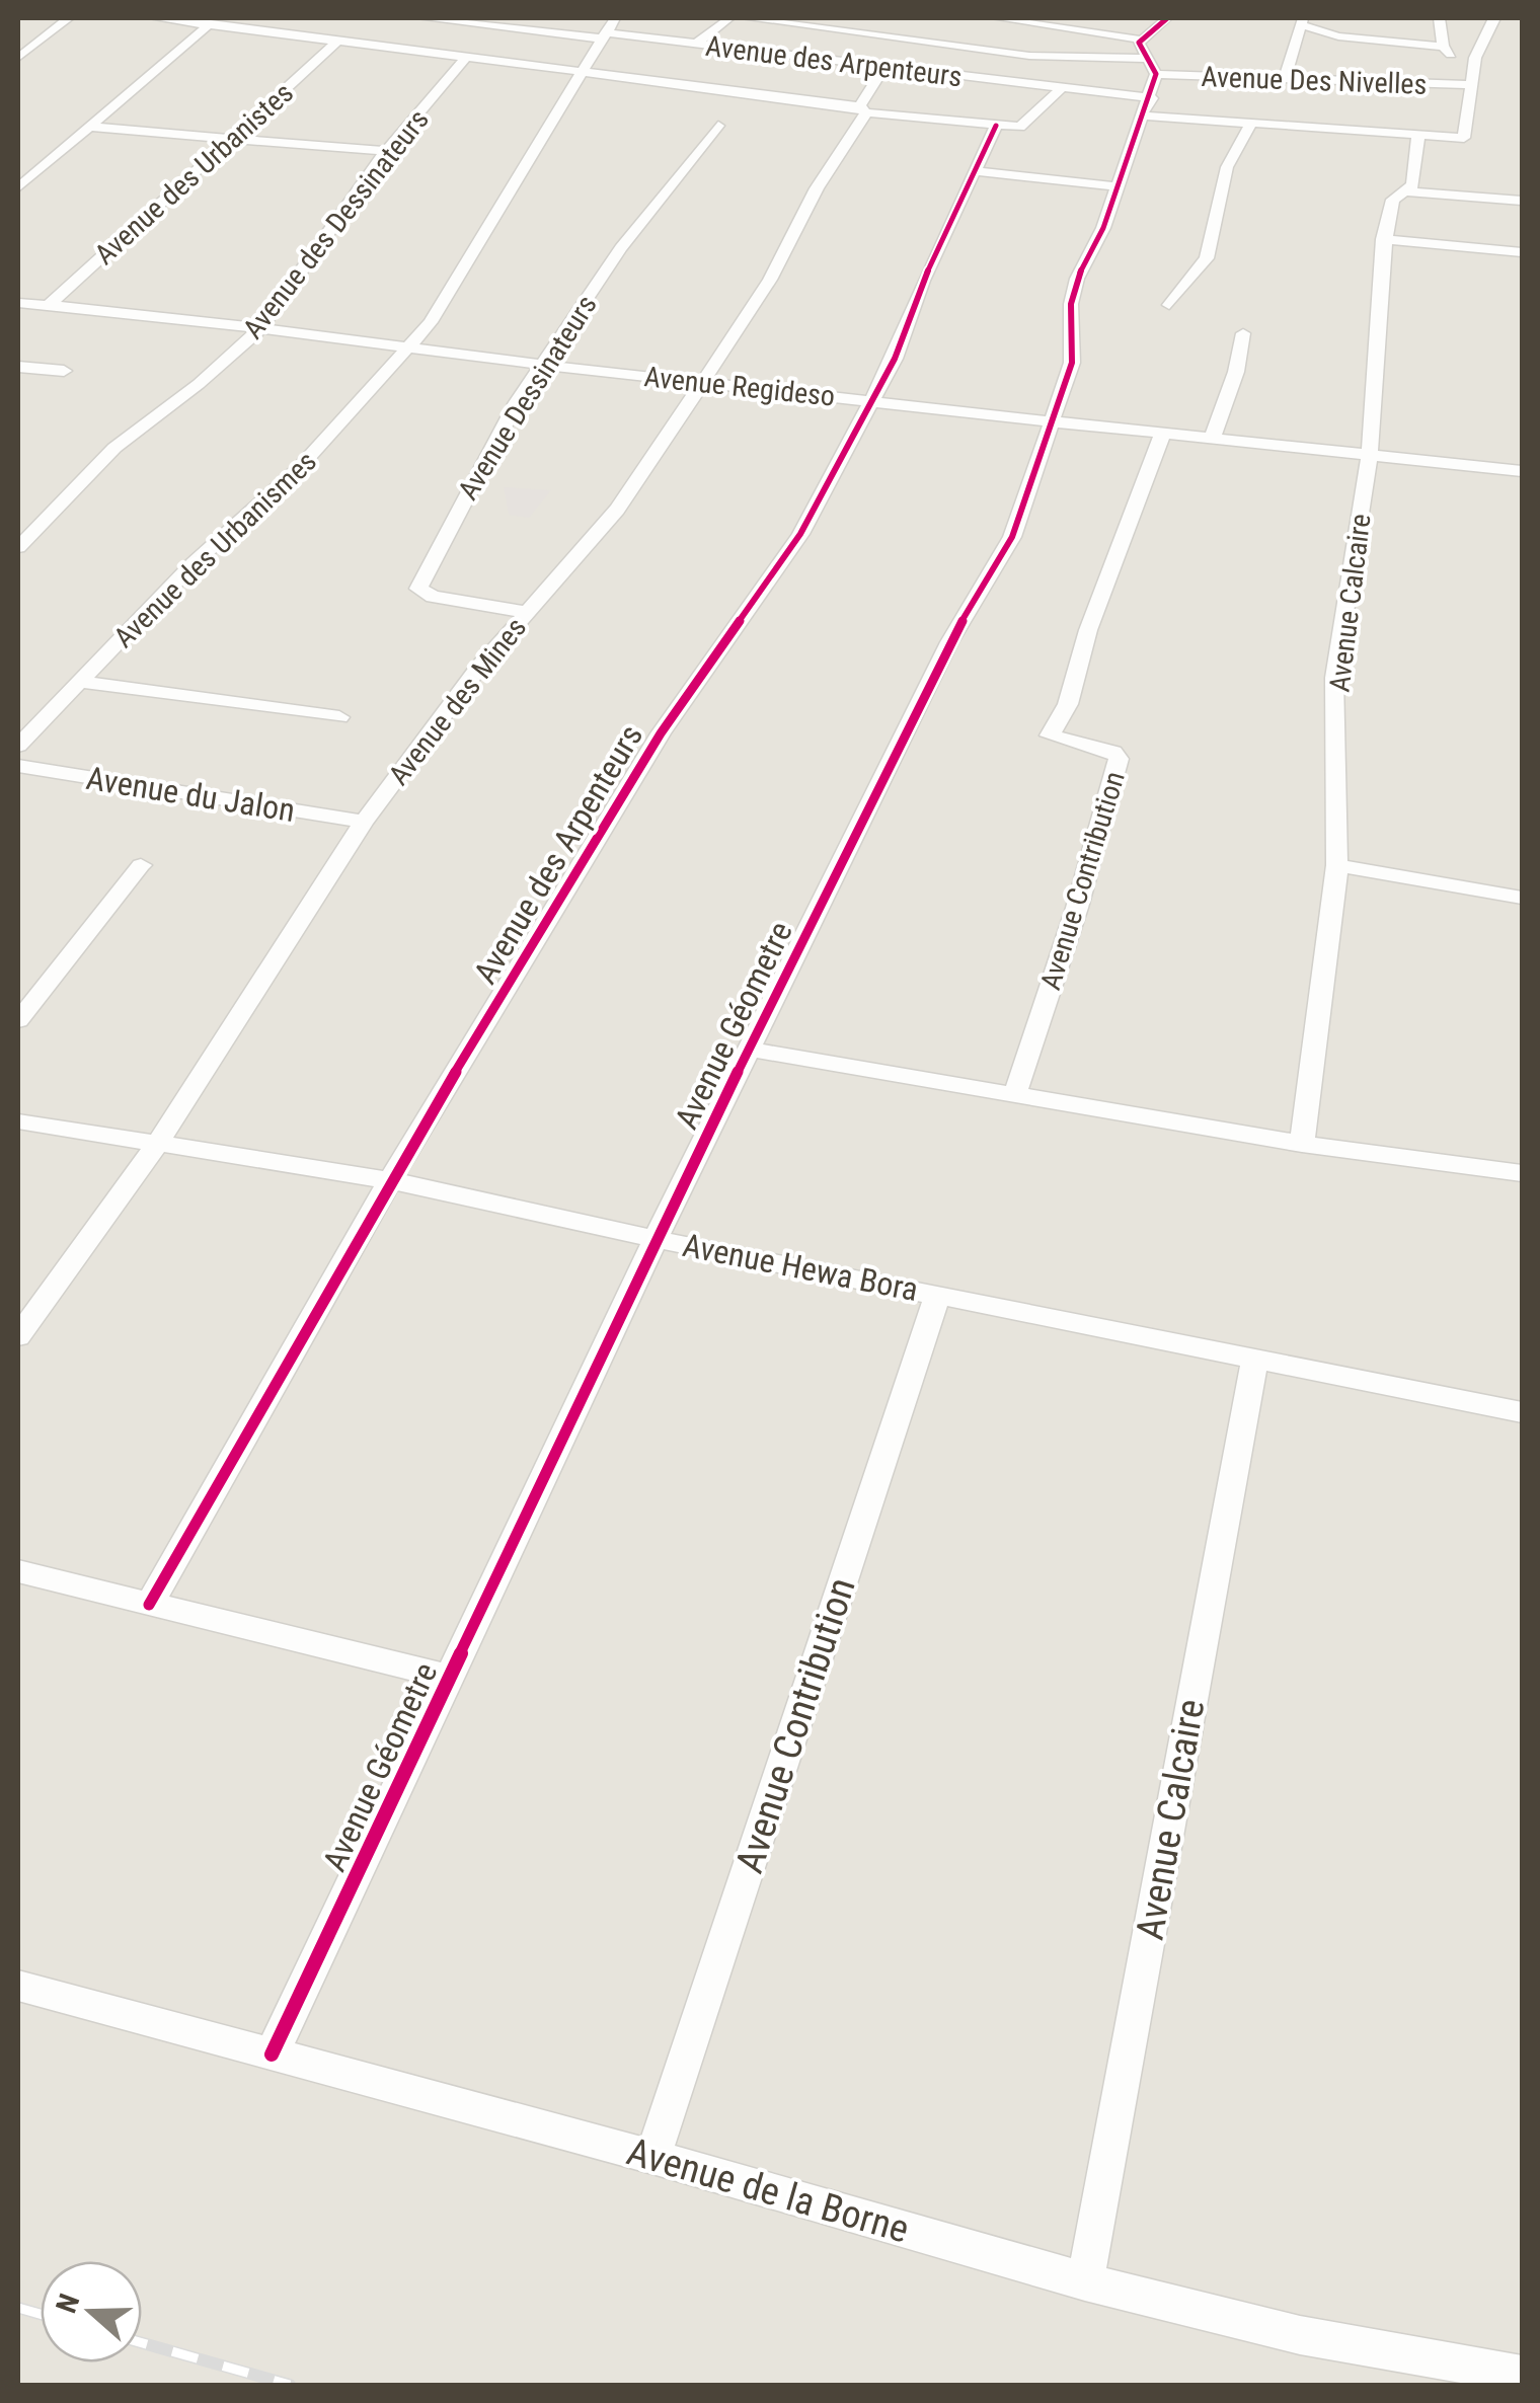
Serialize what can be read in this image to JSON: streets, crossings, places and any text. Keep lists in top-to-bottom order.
{
  "streets": {
    "street": [
      "Avenue des Arpenteurs",
      "Avenue Des Nivelles",
      "Avenue des Urbanistes",
      "Avenue des Dessinateurs",
      "Avenue Regideso",
      "Avenue Dessinateurs",
      "Avenue des Urbanismes",
      "Avenue Calcaire",
      "Avenue des Mines",
      "Avenue du Jalon",
      "Avenue Contribution",
      "Avenue Géometre",
      "Avenue Hewa Bora",
      "Avenue de la Borne"
    ]
  },
  "crossings": [
    ["Avenue des Arpenteurs", "Avenue Des Nivelles"],
    ["Avenue des Arpenteurs", "Avenue Regideso"],
    ["Avenue des Arpenteurs", "Avenue des Mines"],
    ["Avenue des Arpenteurs", "Avenue Géometre"],
    ["Avenue des Arpenteurs", "Avenue Hewa Bora"],
    ["Avenue Des Nivelles", "Avenue Géometre"],
    ["Avenue des Urbanistes", "Avenue Regideso"],
    ["Avenue des Dessinateurs", "Avenue Regideso"],
    ["Avenue Regideso", "Avenue Dessinateurs"],
    ["Avenue Regideso", "Avenue des Urbanismes"],
    ["Avenue Regideso", "Avenue Calcaire"],
    ["Avenue Regideso", "Avenue des Mines"],
    ["Avenue Regideso", "Avenue Contribution"],
    ["Avenue Regideso", "Avenue Géometre"],
    ["Avenue Dessinateurs", "Avenue des Mines"],
    ["Avenue Calcaire", "Avenue Hewa Bora"],
    ["Avenue Calcaire", "Avenue de la Borne"],
    ["Avenue des Mines", "Avenue du Jalon"],
    ["Avenue des Mines", "Avenue Hewa Bora"],
    ["Avenue Contribution", "Avenue Hewa Bora"],
    ["Avenue Contribution", "Avenue de la Borne"],
    ["Avenue Géometre", "Avenue Hewa Bora"],
    ["Avenue Géometre", "Avenue de la Borne"]
  ],
  "north": "left"
}
